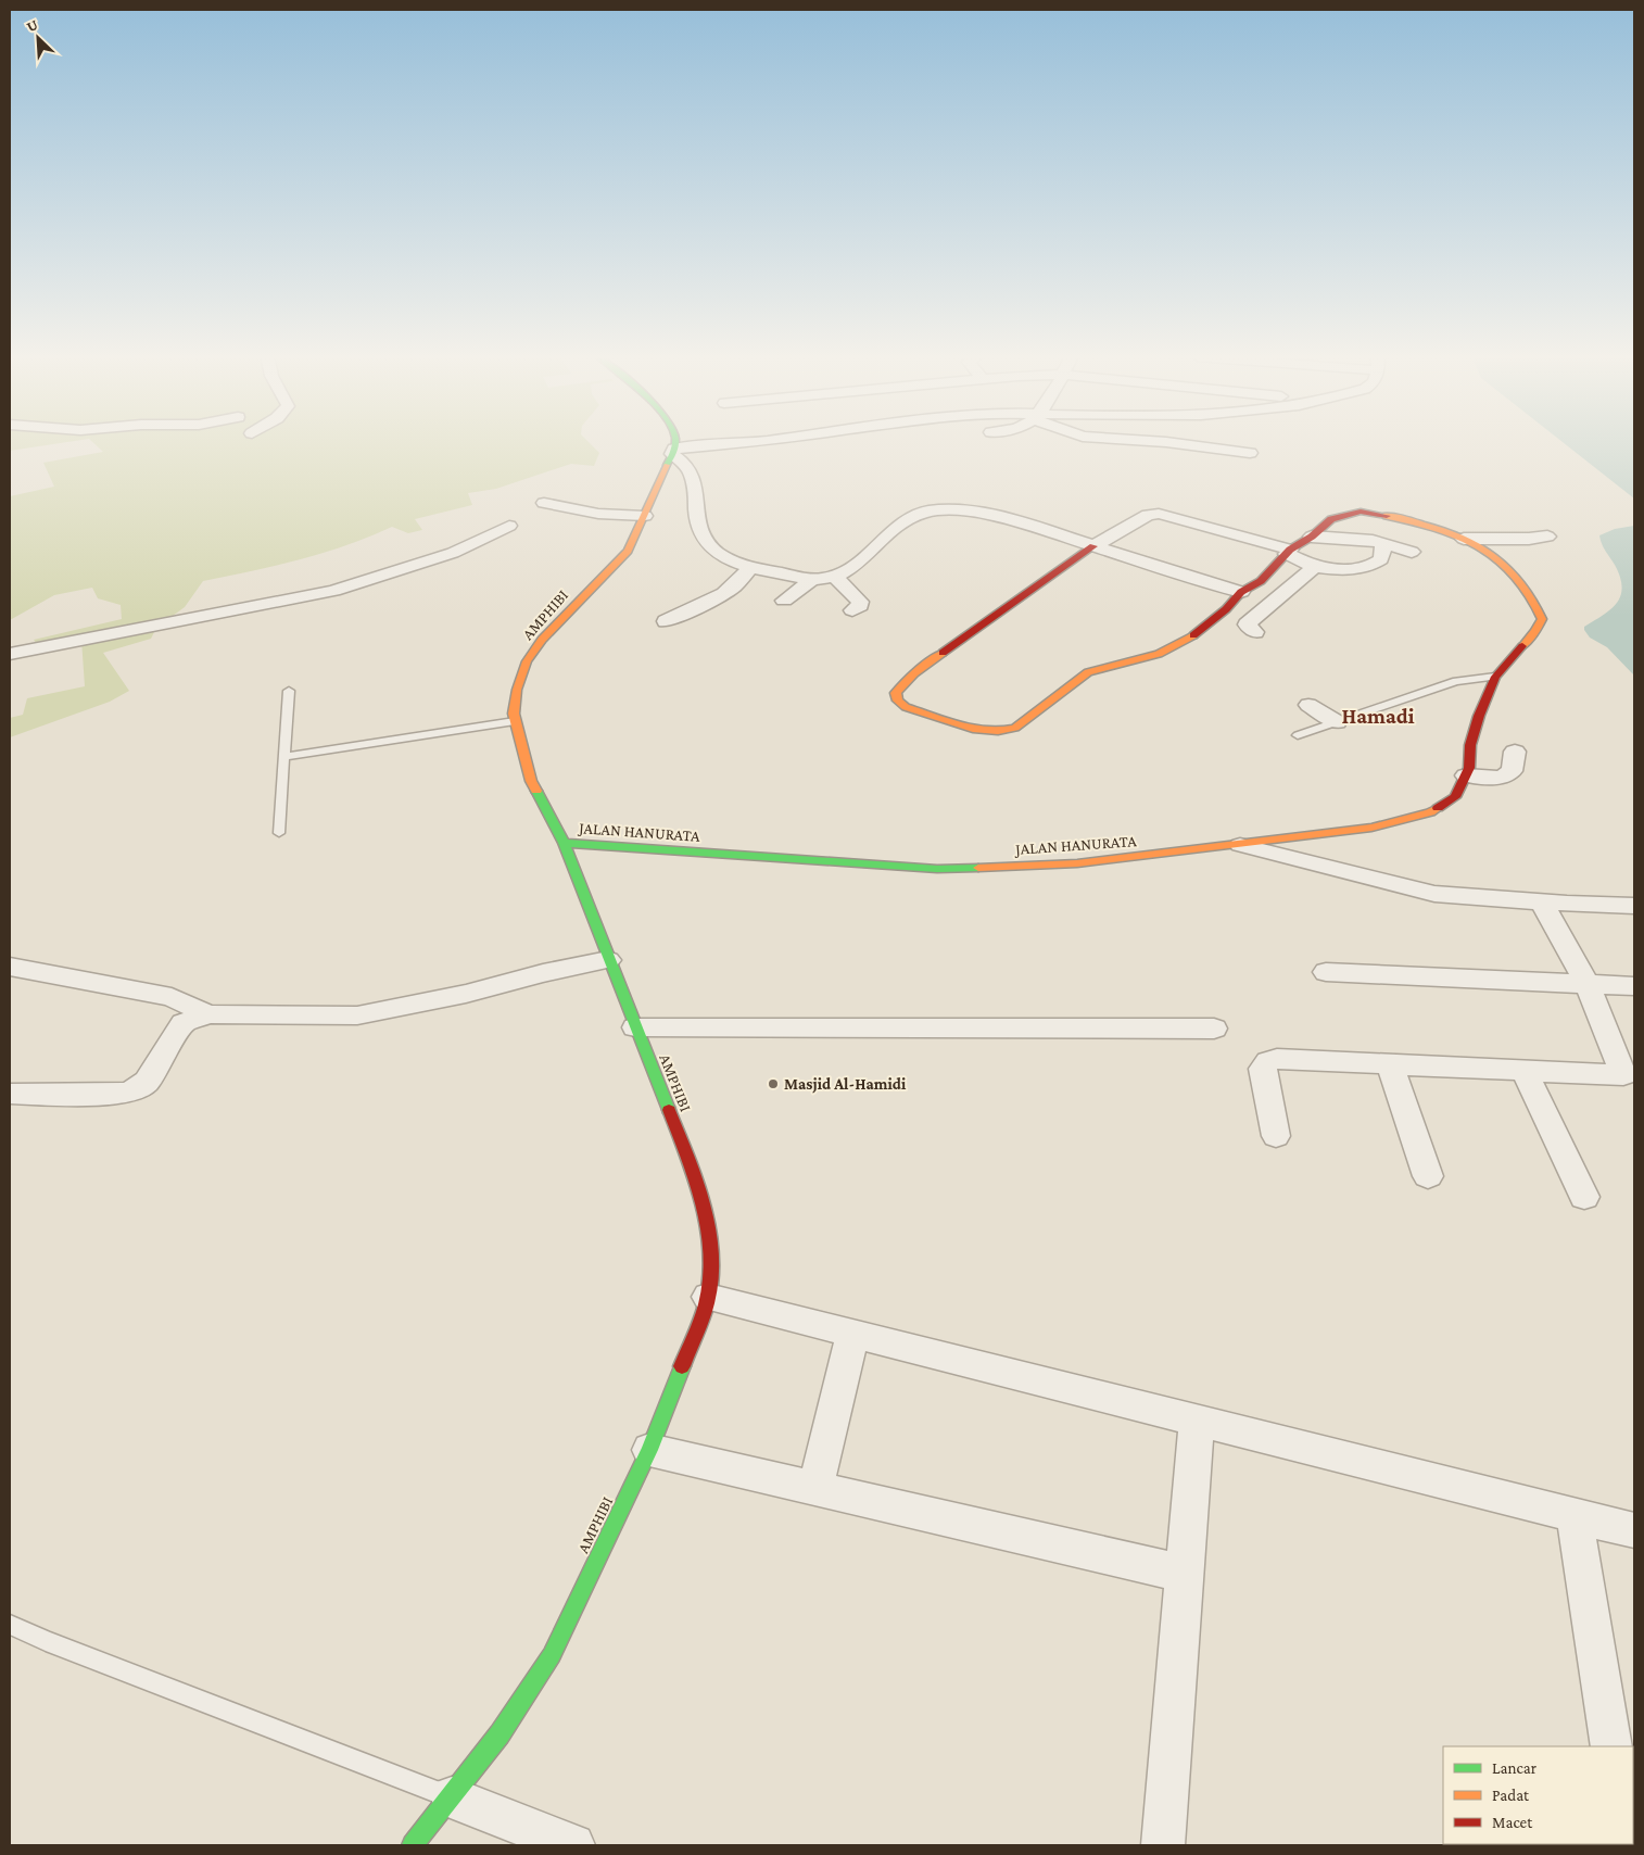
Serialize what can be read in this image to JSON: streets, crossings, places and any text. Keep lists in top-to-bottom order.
{
  "streets": {
    "street": ["AMPHIBI", "JALAN HANURATA"]
  },
  "crossings": [
    ["AMPHIBI", "JALAN HANURATA"]
  ],
  "districts": ["Hamadi"],
  "places": ["Masjid Al-Hamidi"],
  "legend": ["Lancar", "Padat", "Macet"],
  "north": "top left"
}
